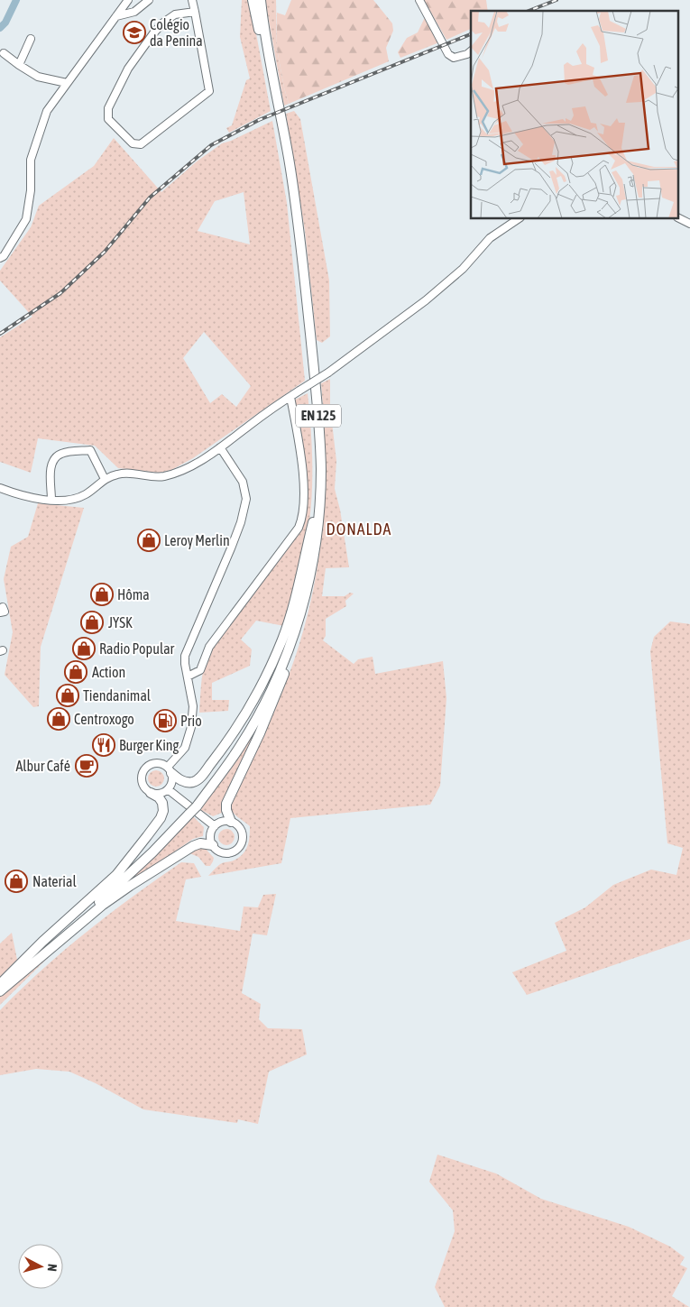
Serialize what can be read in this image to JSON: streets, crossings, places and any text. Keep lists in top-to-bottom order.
{
  "streets": {
    "main road": ["EN 125"]
  },
  "districts": ["DONALDA"],
  "places": {
    "school or university": ["Colégio da Penina"],
    "shop": [
      "Leroy Merlin",
      "Hôma",
      "JYSK",
      "Radio Popular",
      "Action",
      "Tiendanimal",
      "Centroxogo",
      "Naterial"
    ],
    "fuel station": ["Prio"],
    "restaurant": ["Burger King"],
    "cafe": ["Albur Café"]
  },
  "north": "right"
}
